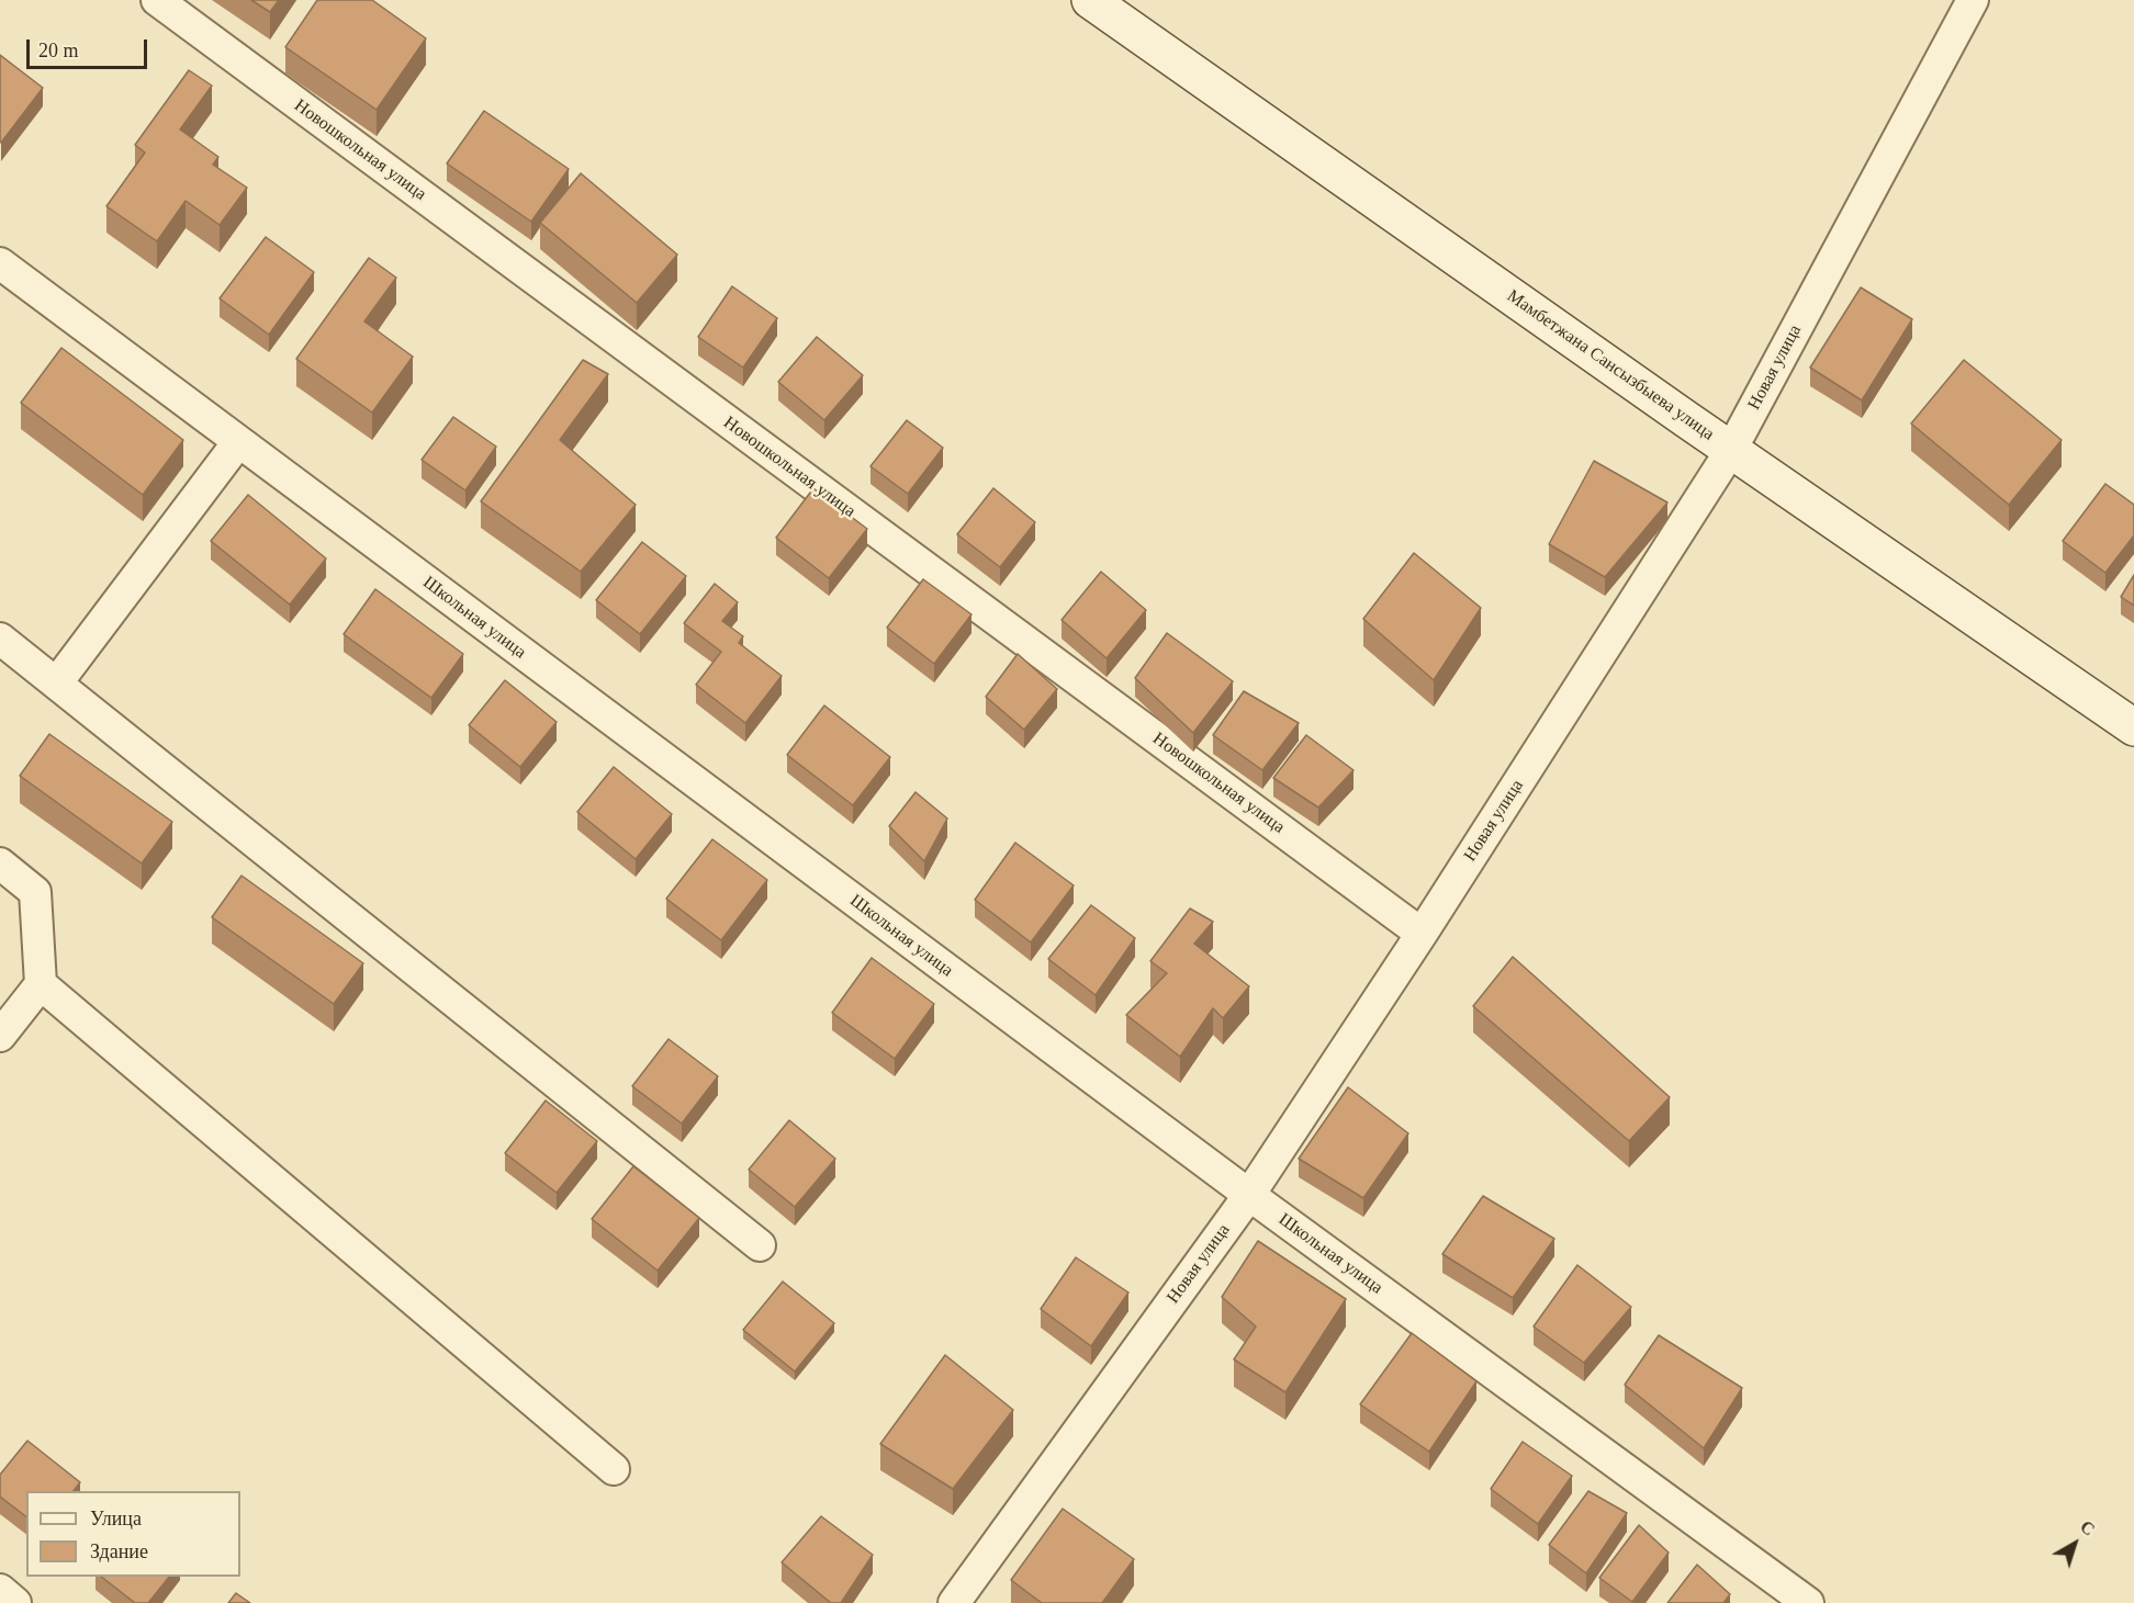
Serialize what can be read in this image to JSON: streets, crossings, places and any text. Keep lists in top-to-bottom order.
{
  "streets": {
    "main road": ["Мамбетжана Сансызбыева улица"],
    "street": ["Новошкольная улица", "Новая улица", "Школьная улица"]
  },
  "crossings": [
    ["Новошкольная улица", "Новая улица"],
    ["Мамбетжана Сансызбыева улица", "Новая улица"],
    ["Новая улица", "Школьная улица"]
  ],
  "legend": ["Улица", "Здание"],
  "scale_bar": "20 m",
  "north": "top right"
}
